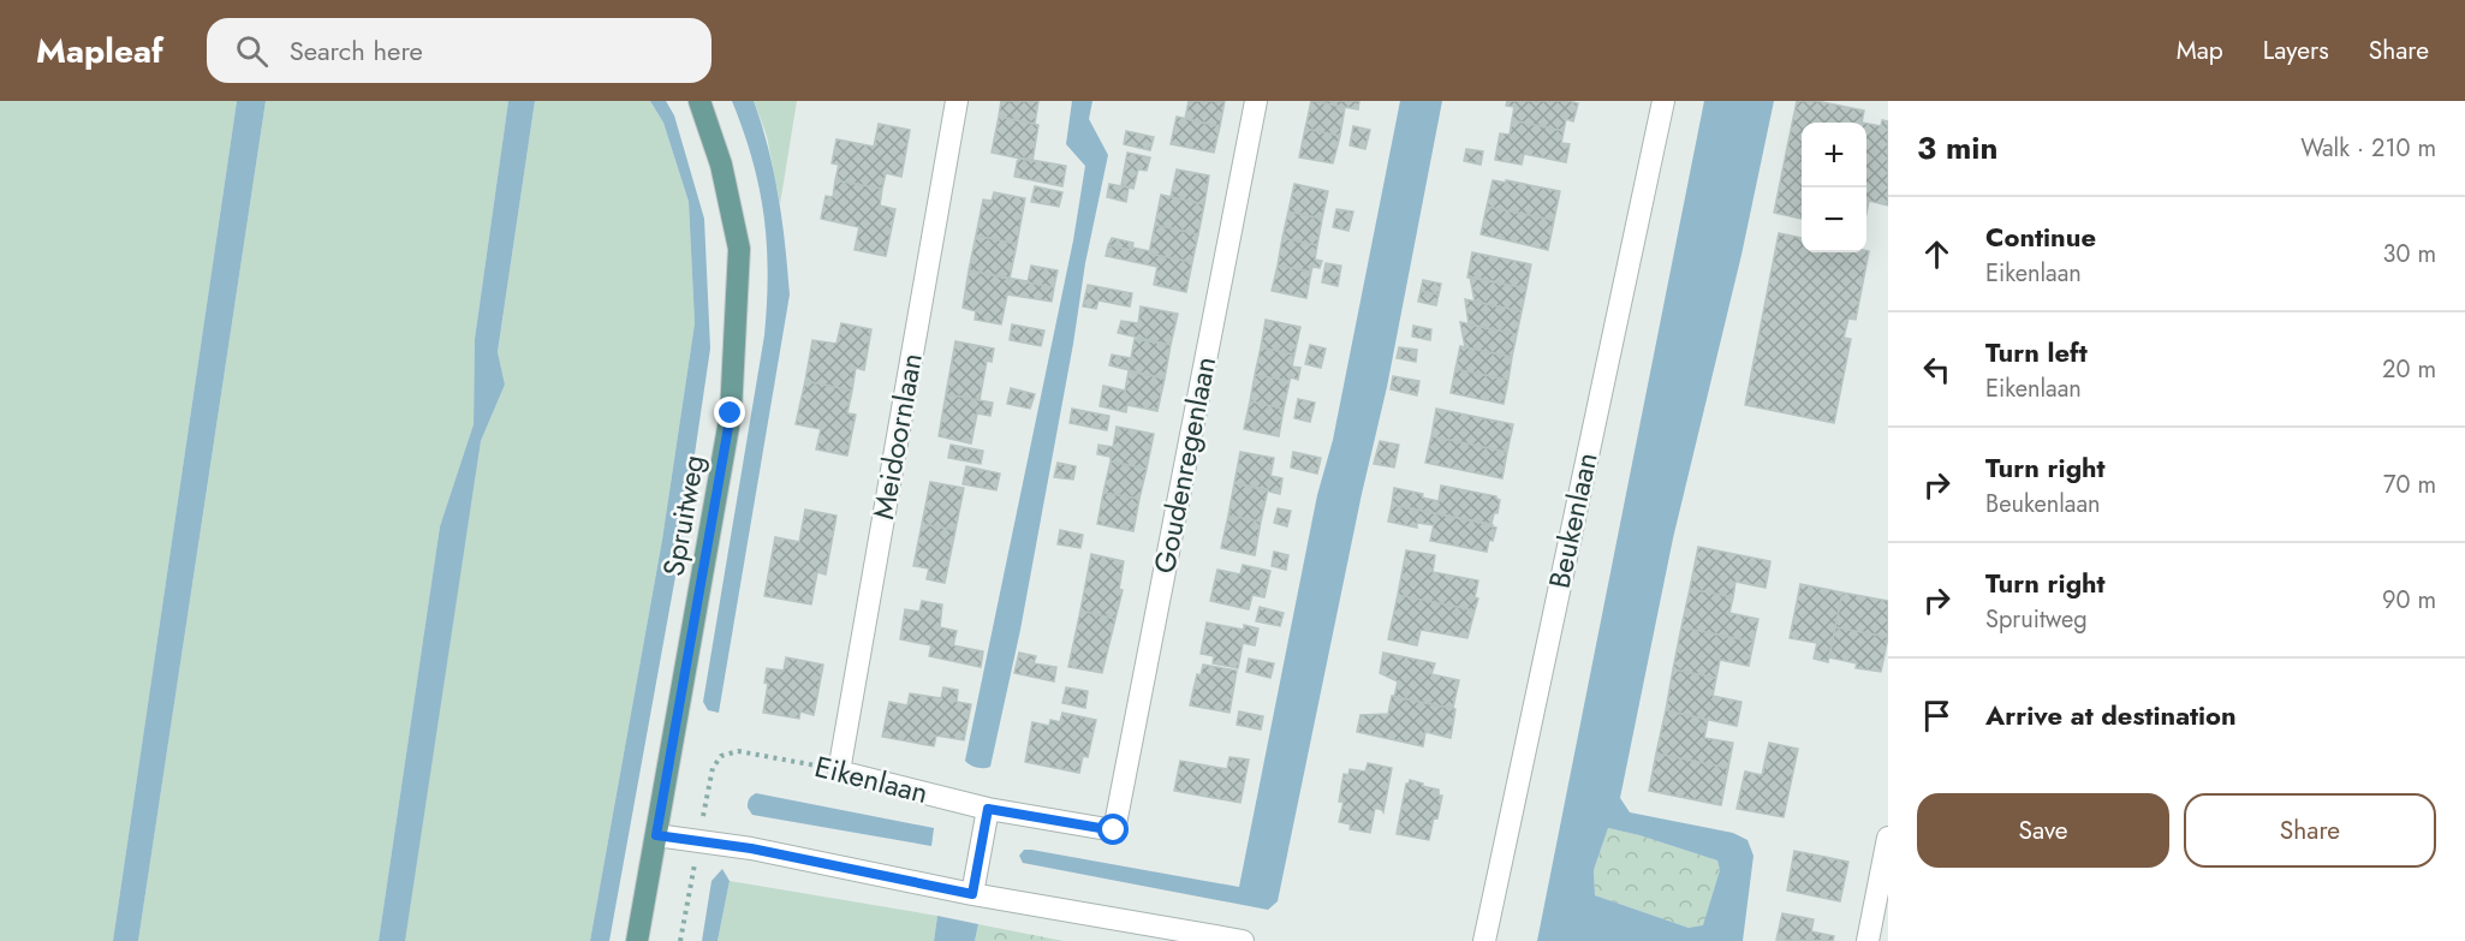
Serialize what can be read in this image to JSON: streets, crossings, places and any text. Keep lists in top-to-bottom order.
{
  "streets": {
    "main road": ["Spruitweg"],
    "street": [
      "Meidoornlaan",
      "Goudenregenlaan",
      "Beukenlaan",
      "Eikenlaan"
    ]
  },
  "crossings": [
    ["Meidoornlaan", "Eikenlaan"],
    ["Goudenregenlaan", "Eikenlaan"]
  ],
  "page": {
    "header": "Mapleaf",
    "search": "Search here",
    "nav": ["Map", "Layers", "Share"],
    "heading": ["3 min", "Walk · 210 m"],
    "map_buttons": ["+", "−"],
    "list": [
      ["Continue", "Eikenlaan", "30 m"],
      ["Turn left", "Eikenlaan", "20 m"],
      ["Turn right", "Beukenlaan", "70 m"],
      ["Turn right", "Spruitweg", "90 m"],
      "Arrive at destination"
    ],
    "buttons": ["Save", "Share"]
  }
}
